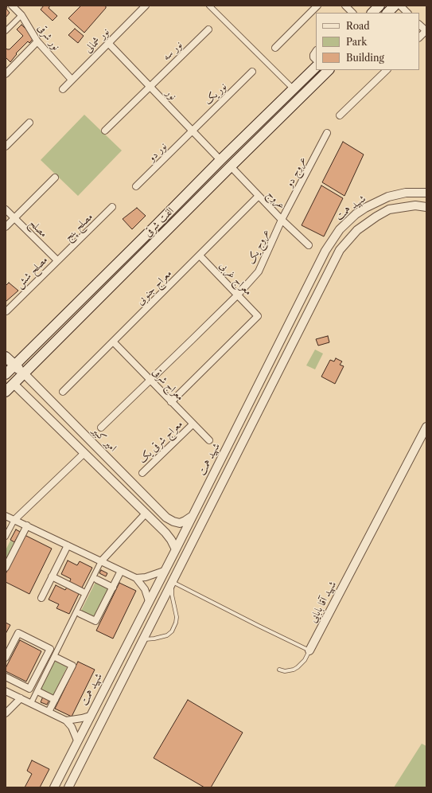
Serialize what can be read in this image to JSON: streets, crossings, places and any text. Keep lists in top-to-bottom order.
{
  "streets": {
    "main road": ["الفت شرقی", "امیر کبیر"],
    "street": [
      "نور شرقی",
      "نور شمالی",
      "نور سه",
      "نور یک",
      "نور",
      "نور دو",
      "عروج دو",
      "عروج",
      "شهید همت",
      "مصلح پنج",
      "مصلح",
      "عروج یک",
      "مصلح شش",
      "معراج غربی",
      "معراج جنوبی",
      "معراج شرقی",
      "معراج شرقی یک",
      "شهید آقا بابایی"
    ]
  },
  "crossings": [
    ["نور شرقی", "نور شمالی"],
    ["نور شمالی", "نور"],
    ["نور سه", "نور"],
    ["نور یک", "نور"],
    ["نور یک", "نور دو"],
    ["نور", "نور دو"],
    ["نور", "الفت شرقی"],
    ["عروج دو", "عروج"],
    ["عروج دو", "عروج یک"],
    ["عروج", "الفت شرقی"],
    ["عروج", "عروج یک"],
    ["عروج", "معراج جنوبی"],
    ["شهید همت", "امیر کبیر"],
    ["الفت شرقی", "امیر کبیر"],
    ["مصلح پنج", "مصلح"],
    ["مصلح پنج", "مصلح شش"],
    ["مصلح", "مصلح شش"],
    ["عروج یک", "معراج غربی"],
    ["عروج یک", "معراج شرقی"],
    ["معراج غربی", "معراج جنوبی"],
    ["معراج غربی", "معراج شرقی"],
    ["معراج جنوبی", "معراج شرقی"],
    ["معراج شرقی", "معراج شرقی یک"]
  ],
  "legend": ["Road", "Park", "Building"]
}
